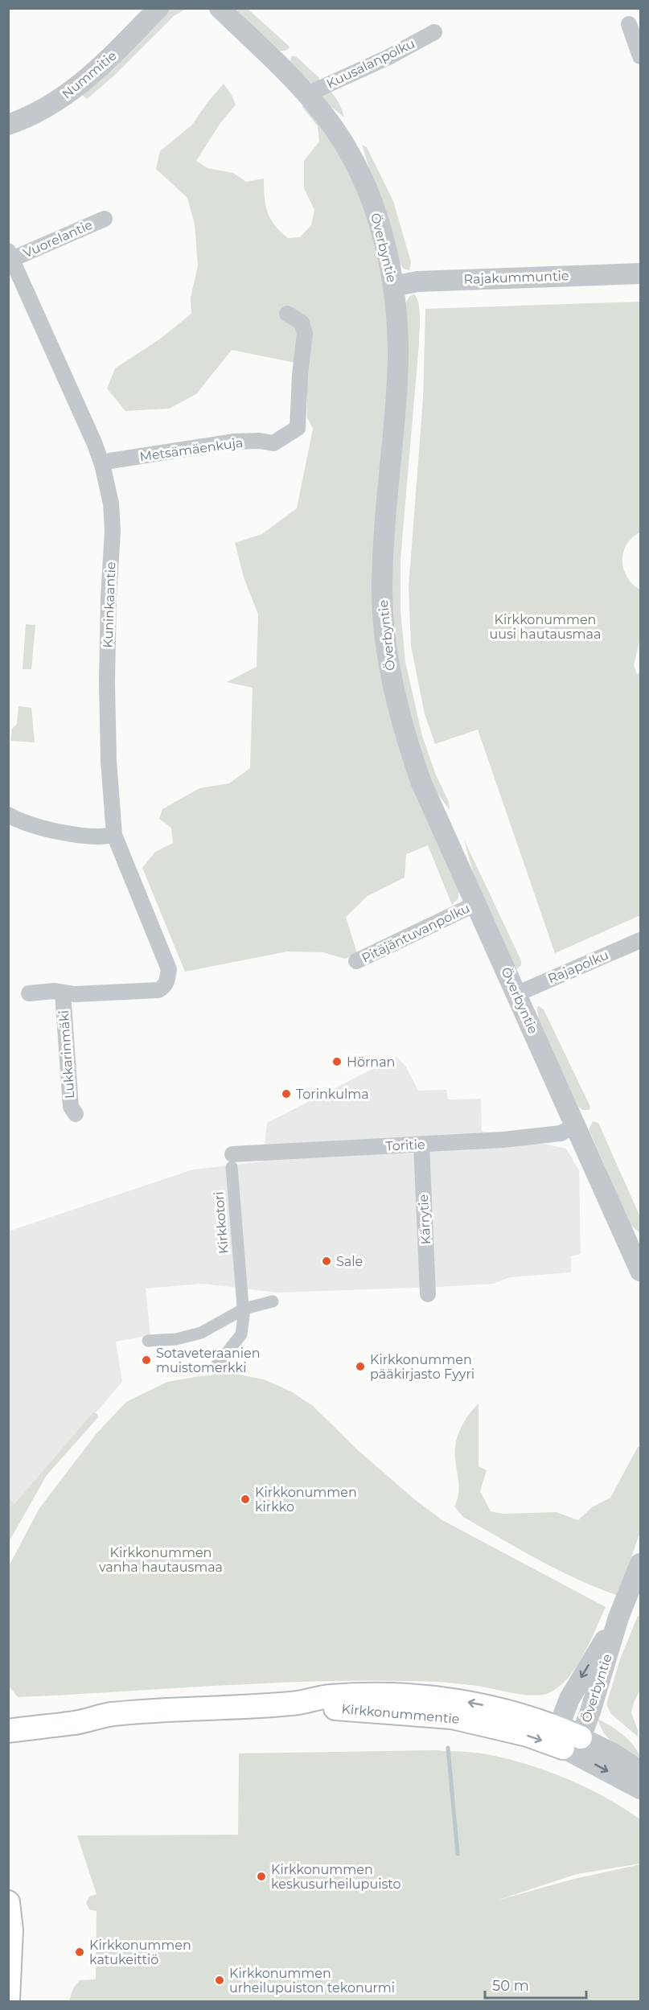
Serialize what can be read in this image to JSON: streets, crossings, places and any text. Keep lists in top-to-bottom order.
{
  "streets": {
    "main road": ["Kirkkonummentie"],
    "street": [
      "Kuusalanpolku",
      "Nummitie",
      "Vuorelantie",
      "Överbyntie",
      "Rajakummuntie",
      "Metsämäenkuja",
      "Kuninkaantie",
      "Pitäjäntuvanpolku",
      "Rajapolku",
      "Lukkarinmäki",
      "Toritie",
      "Kärrytie",
      "Kirkkotori"
    ]
  },
  "crossings": [
    ["Kuusalanpolku", "Överbyntie"],
    ["Vuorelantie", "Kuninkaantie"],
    ["Överbyntie", "Rajakummuntie"],
    ["Överbyntie", "Pitäjäntuvanpolku"],
    ["Överbyntie", "Rajapolku"],
    ["Överbyntie", "Toritie"],
    ["Överbyntie", "Kirkkonummentie"],
    ["Metsämäenkuja", "Kuninkaantie"],
    ["Kuninkaantie", "Lukkarinmäki"],
    ["Toritie", "Kärrytie"],
    ["Toritie", "Kirkkotori"]
  ],
  "parks": ["Kirkkonummen uusi hautausmaa", "Kirkkonummen vanha hautausmaa"],
  "places": [
    "Hörnan",
    "Torinkulma",
    "Sale",
    "Sotaveteraanien muistomerkki",
    "Kirkkonummen pääkirjasto Fyyri",
    "Kirkkonummen kirkko",
    "Kirkkonummen keskusurheilupuisto",
    "Kirkkonummen katukeittiö",
    "Kirkkonummen urheilupuiston tekonurmi"
  ],
  "scale_bar": "50 m"
}
